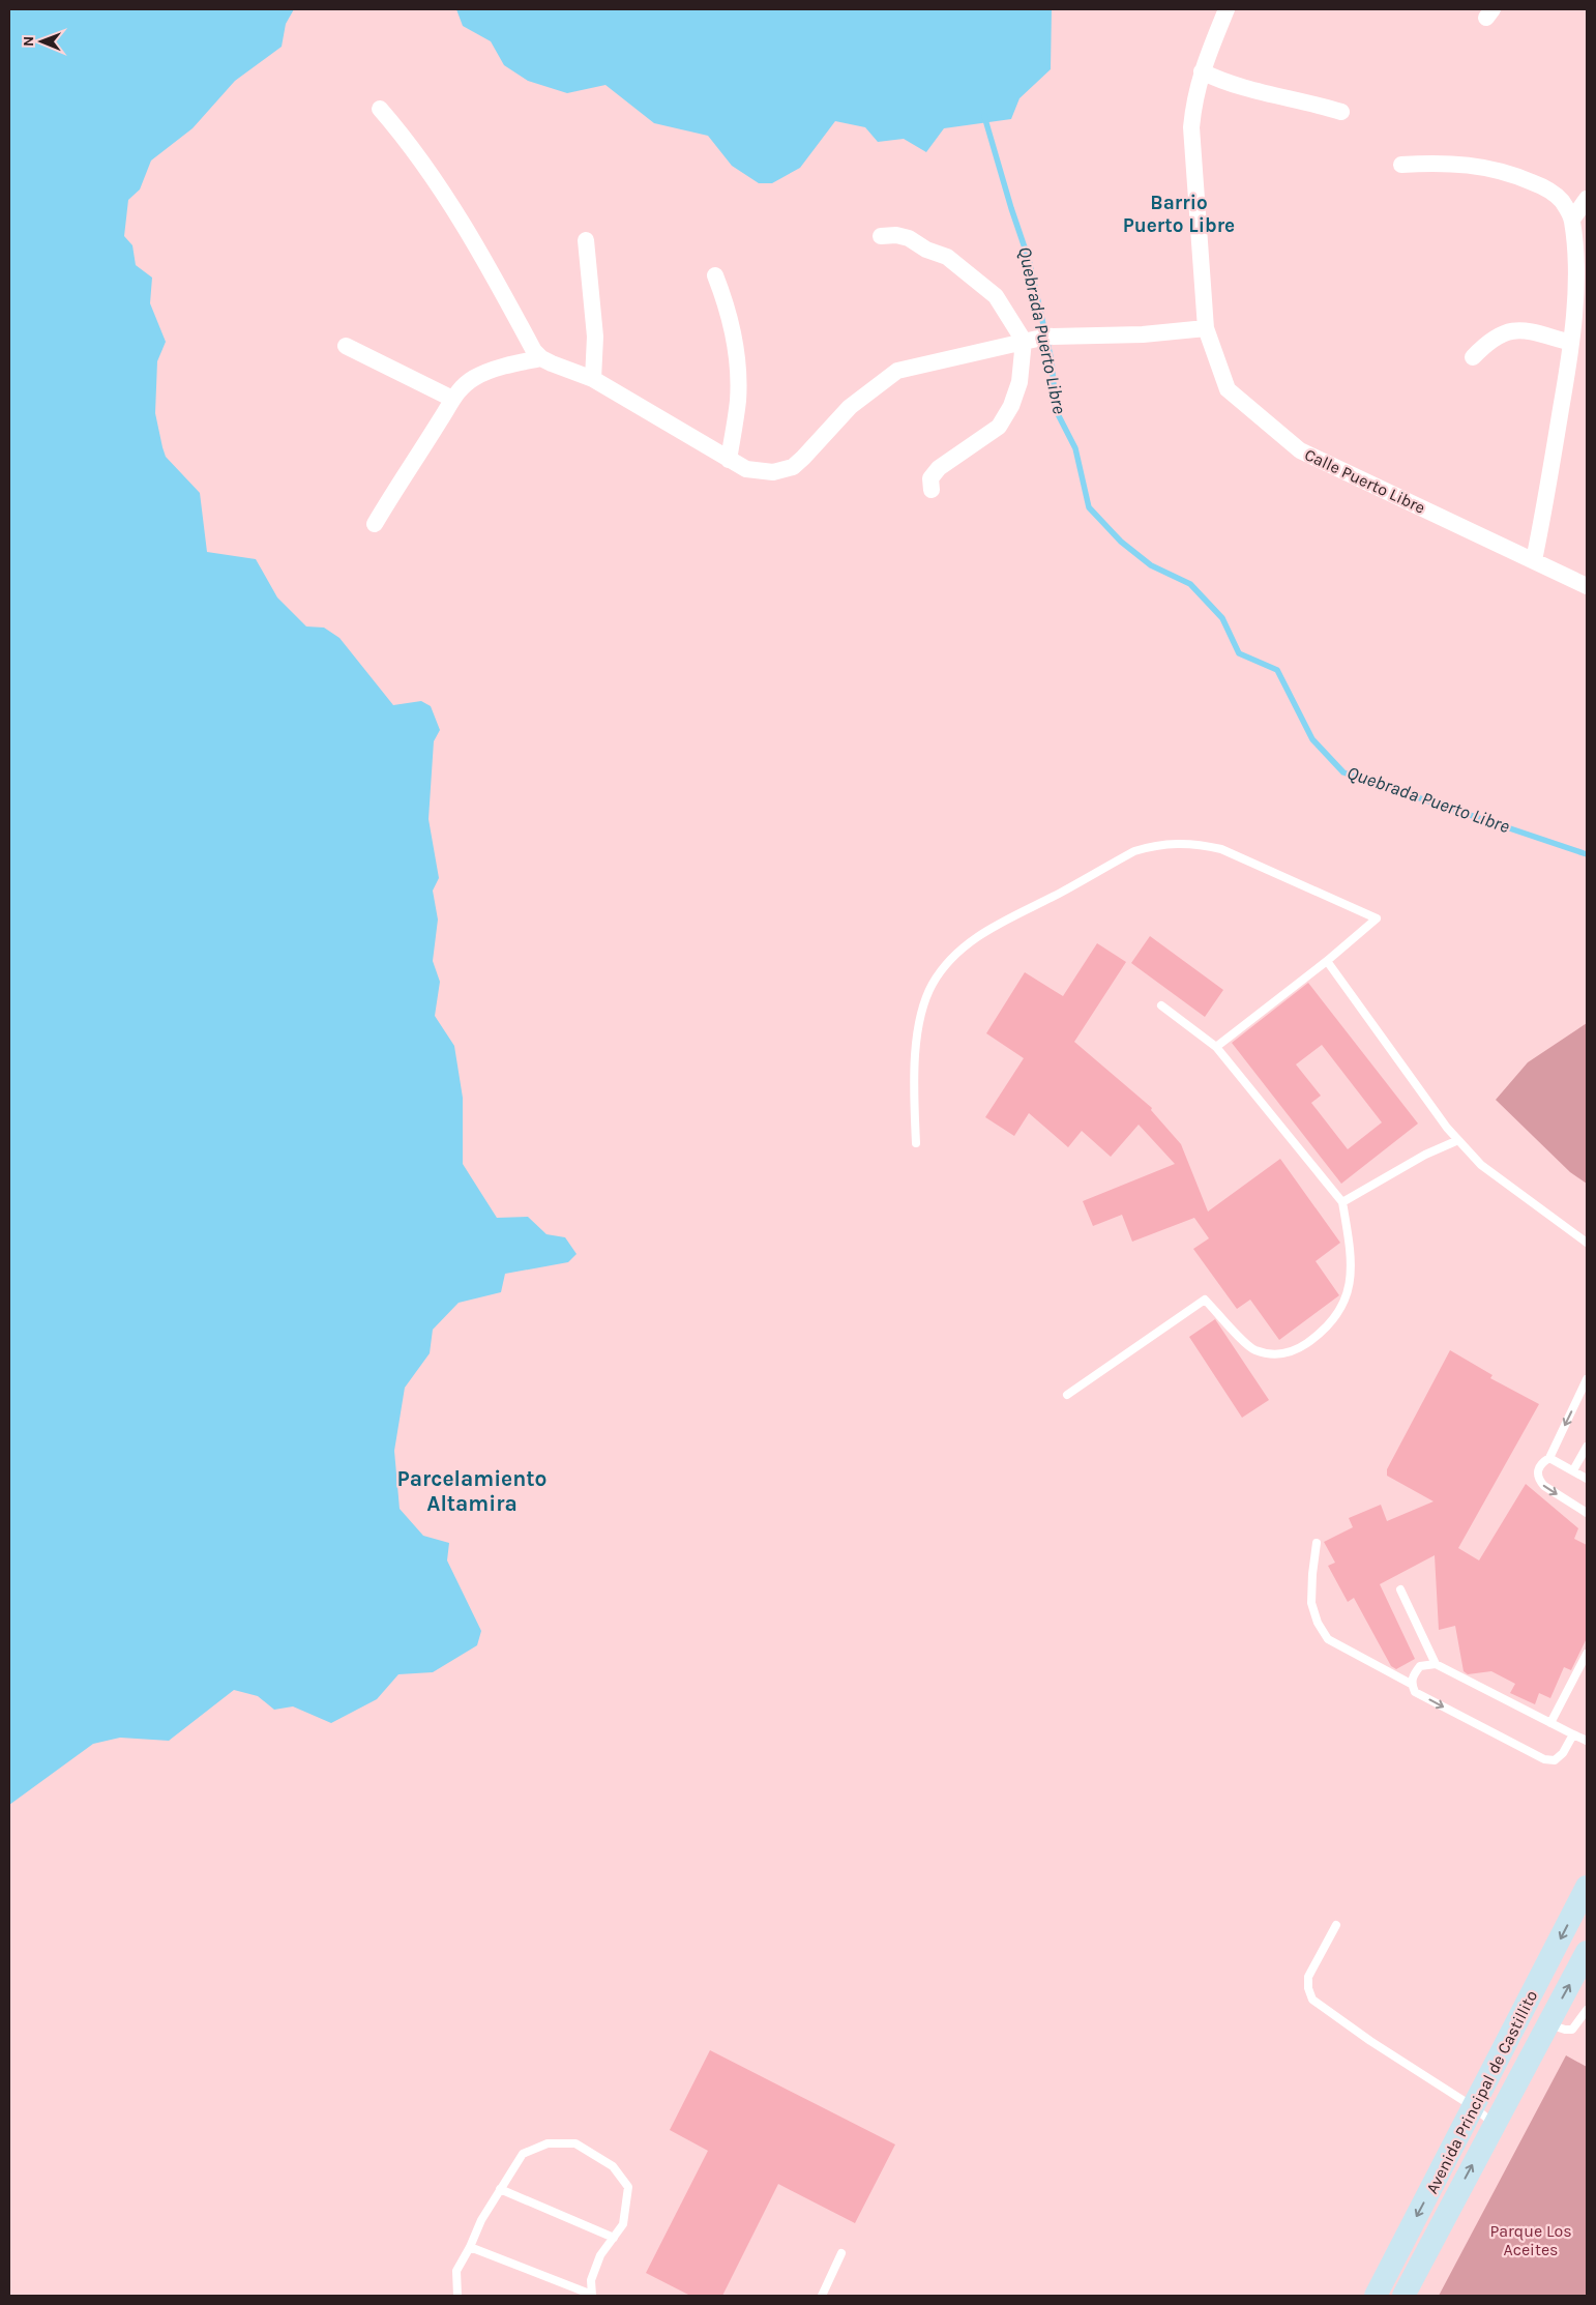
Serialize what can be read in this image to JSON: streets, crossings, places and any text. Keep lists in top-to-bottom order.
{
  "streets": {
    "main road": ["Avenida Principal de Castillito"],
    "street": ["Calle Puerto Libre"]
  },
  "districts": ["Barrio Puerto Libre", "Parcelamiento Altamira"],
  "water": ["Quebrada Puerto Libre"],
  "parks": ["Parque Los Aceites"],
  "north": "left"
}
